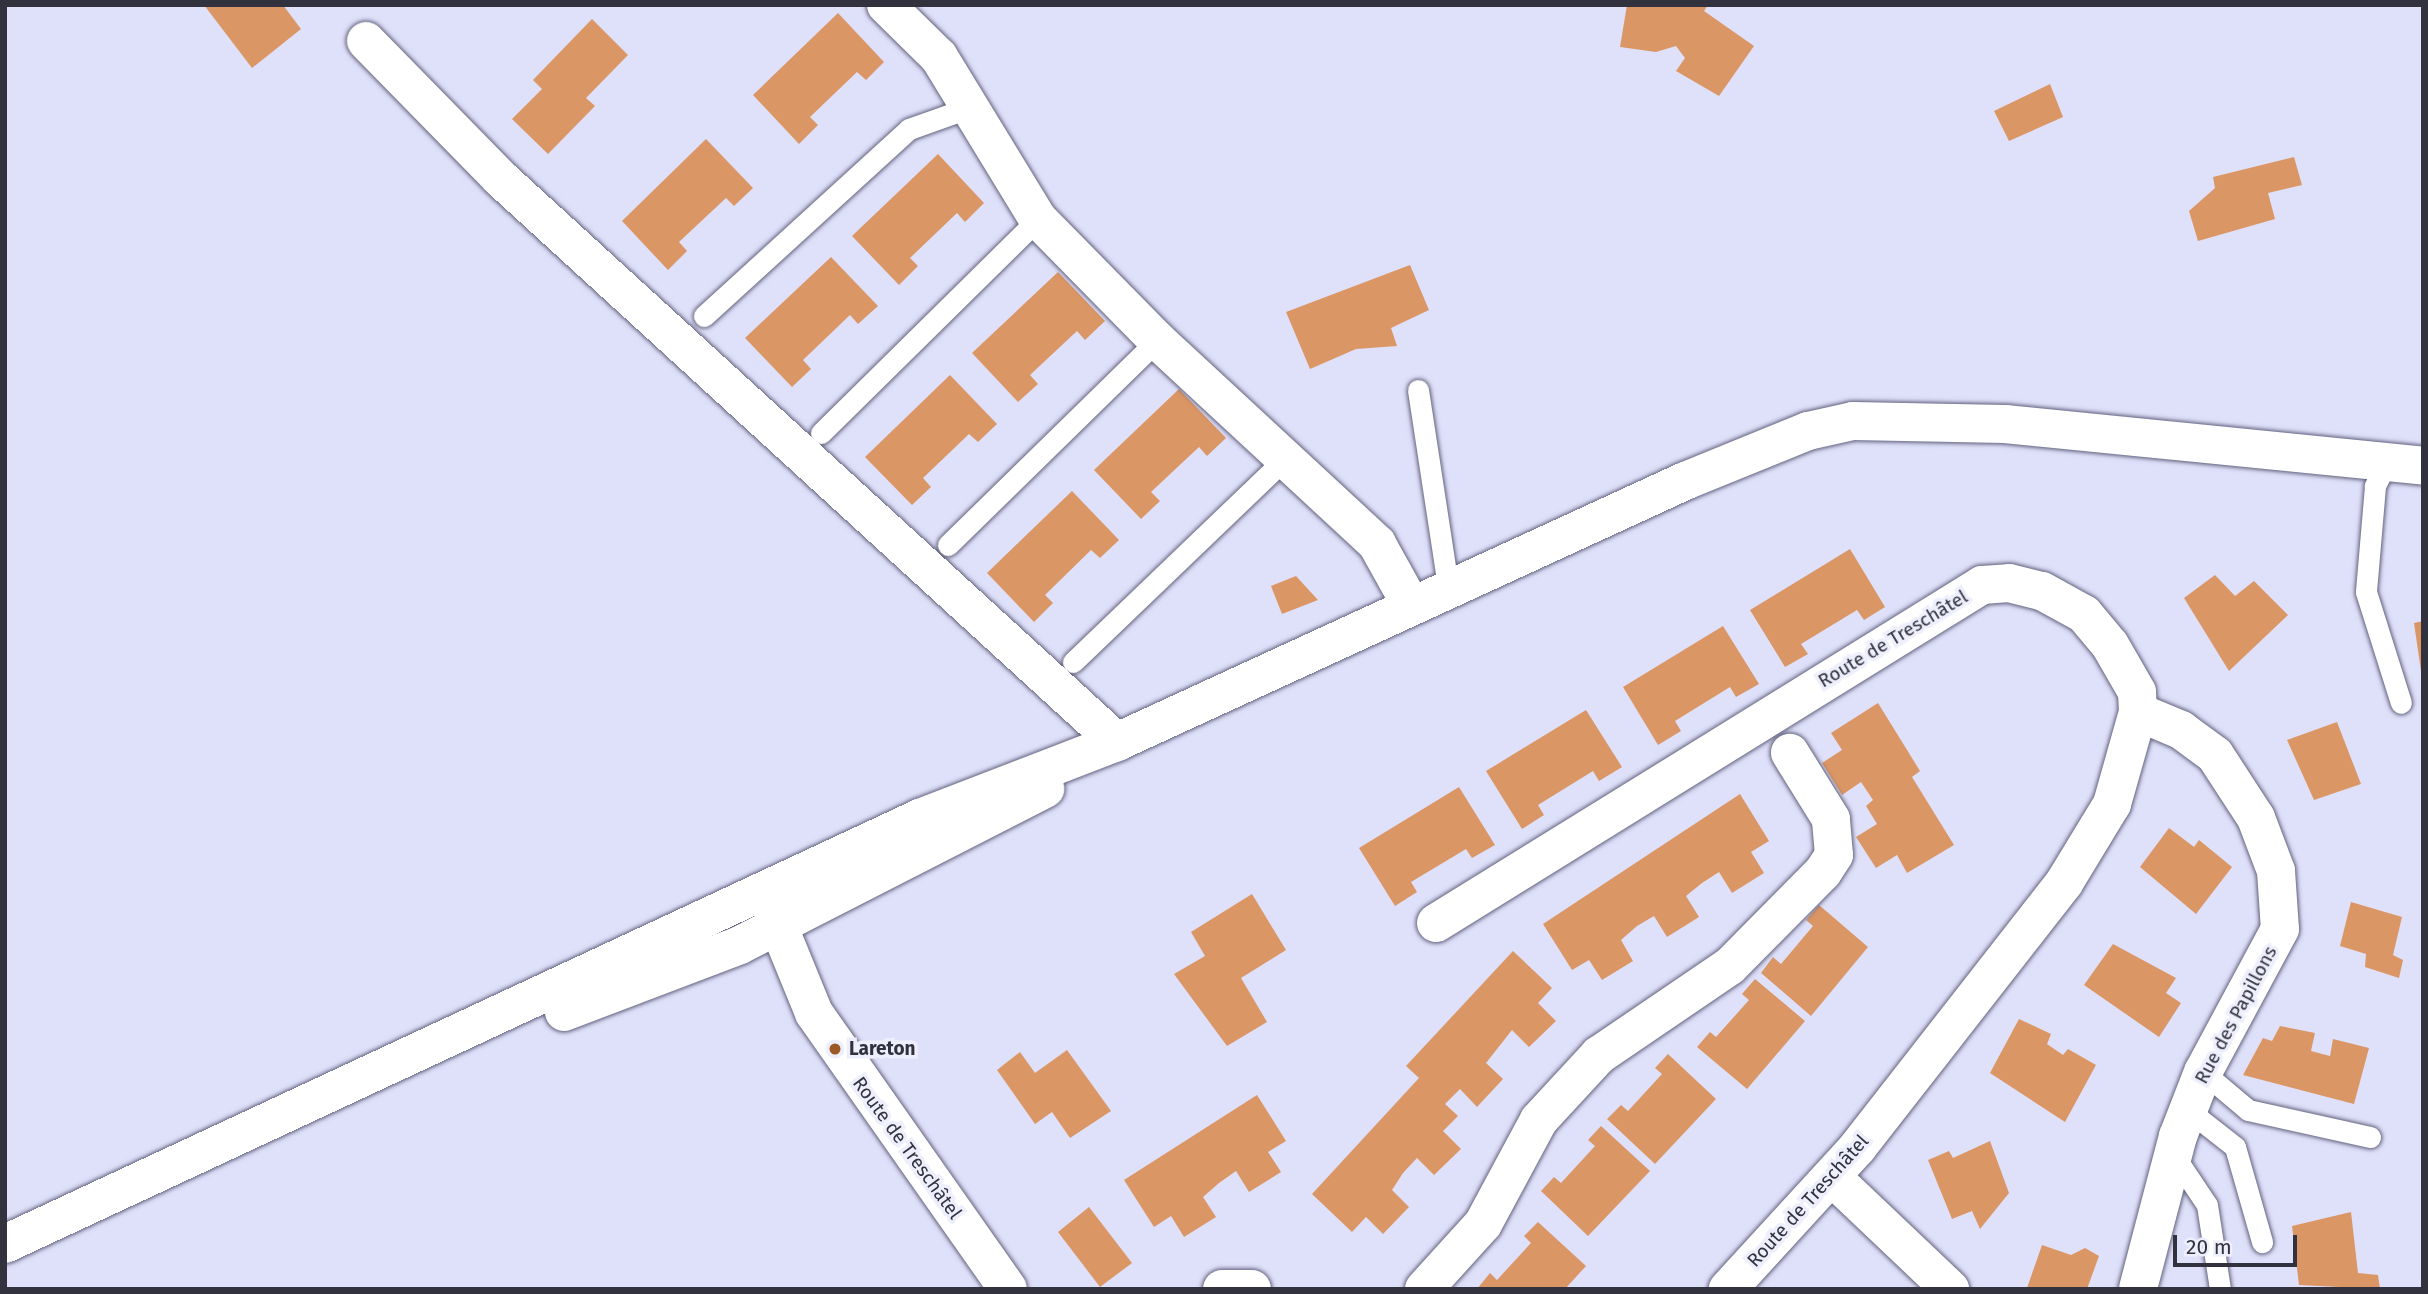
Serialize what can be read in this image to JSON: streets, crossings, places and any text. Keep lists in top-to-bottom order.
{
  "streets": {
    "street": ["Route de Treschâtel", "Rue des Papillons"]
  },
  "crossings": [
    ["Route de Treschâtel", "Rue des Papillons"]
  ],
  "places": ["Lareton"],
  "scale_bar": "20 m"
}
